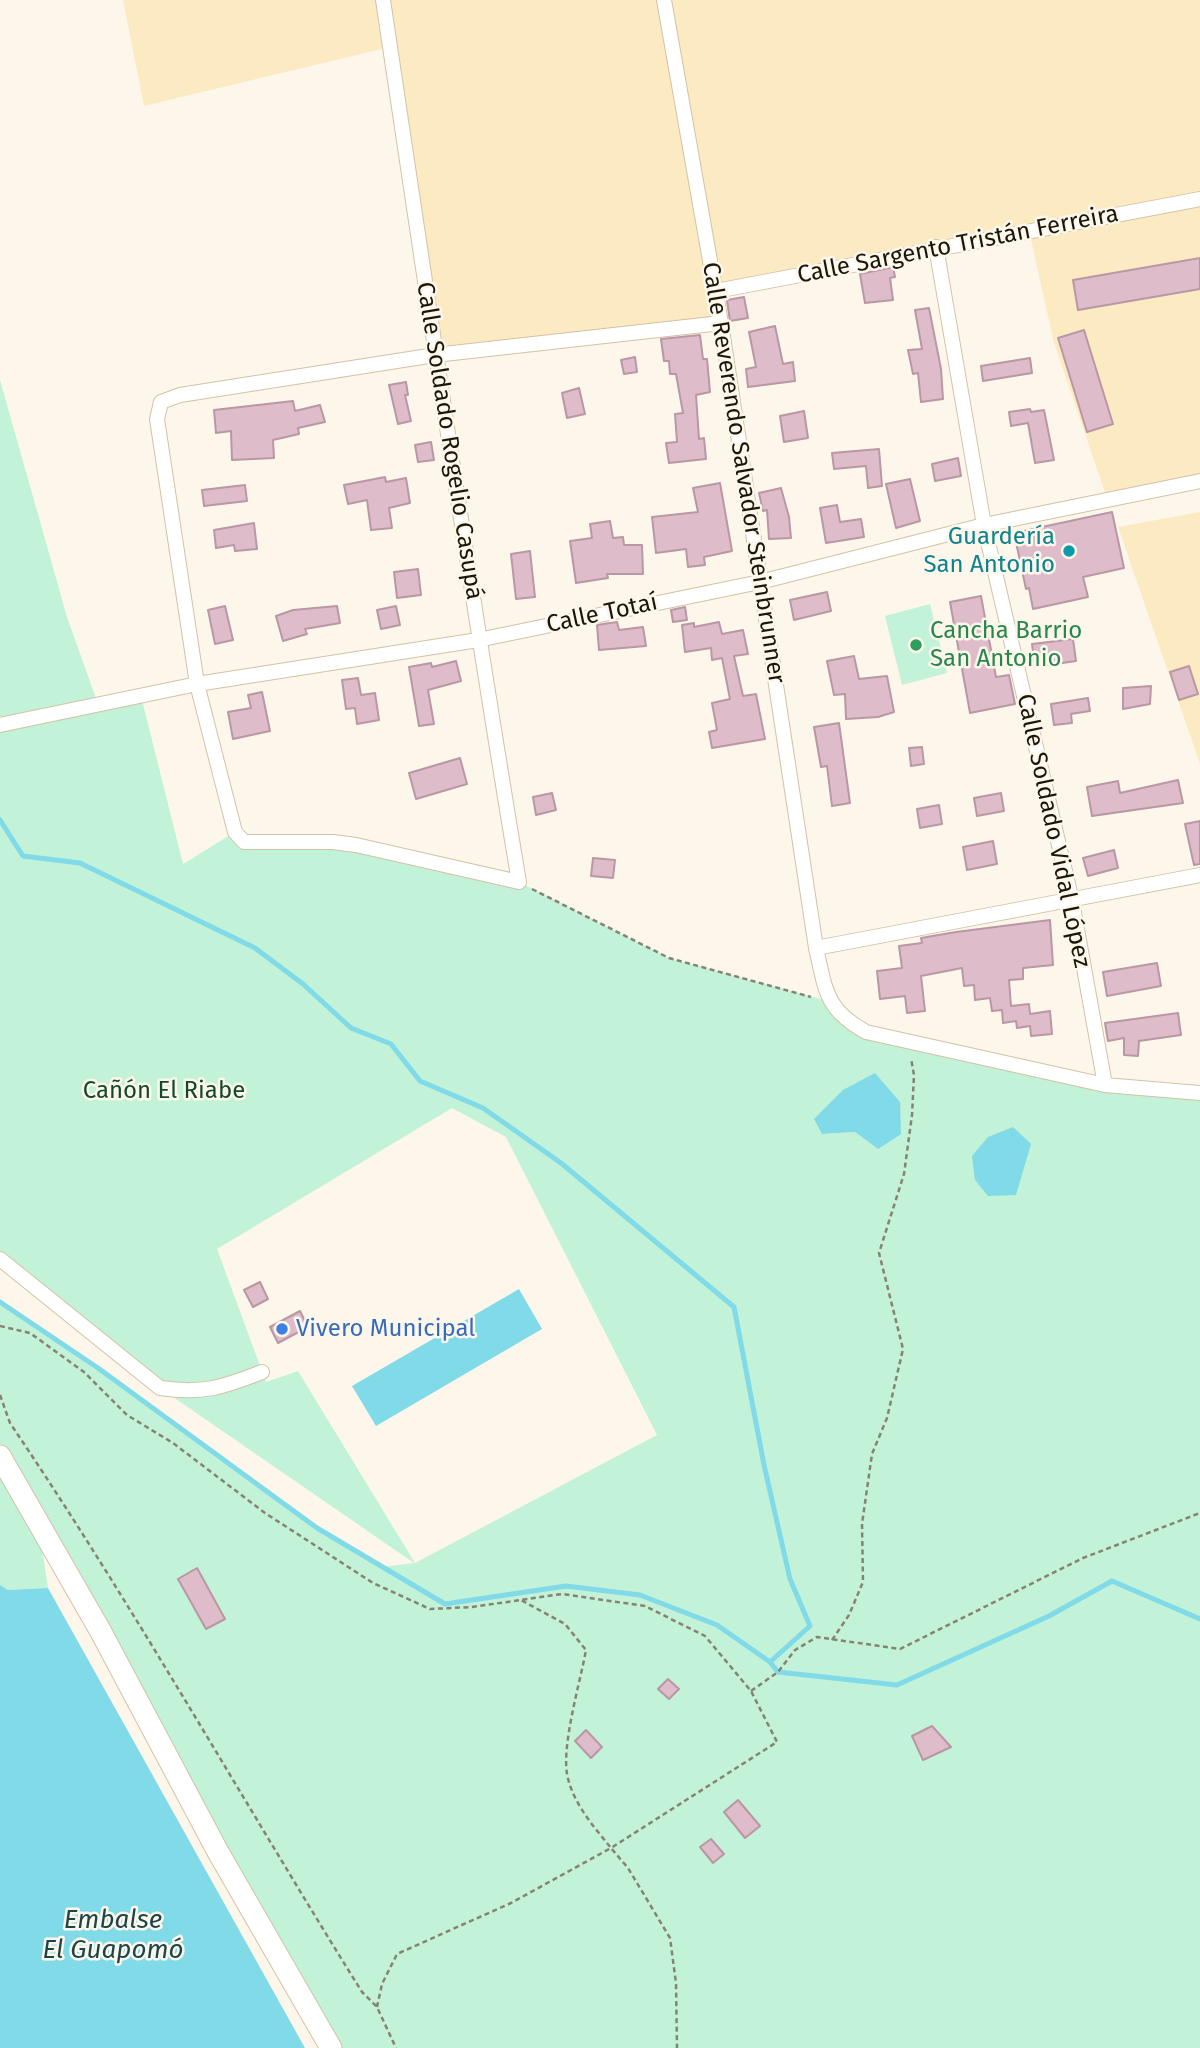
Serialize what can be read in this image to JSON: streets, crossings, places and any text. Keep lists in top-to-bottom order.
{
  "streets": {
    "street": [
      "Calle Sargento Tristán Ferreira",
      "Calle Soldado Rogelio Casupá",
      "Calle Reverendo Salvador Steinbrunner",
      "Calle Totaí",
      "Calle Soldado Vidal López"
    ]
  },
  "crossings": [
    ["Calle Sargento Tristán Ferreira", "Calle Reverendo Salvador Steinbrunner"],
    ["Calle Sargento Tristán Ferreira", "Calle Soldado Vidal López"],
    ["Calle Soldado Rogelio Casupá", "Calle Totaí"],
    ["Calle Reverendo Salvador Steinbrunner", "Calle Totaí"],
    ["Calle Totaí", "Calle Soldado Vidal López"]
  ],
  "water": ["Embalse El Guapomó"],
  "parks": ["Cañón El Riabe"],
  "places": ["Guardería San Antonio", "Cancha Barrio San Antonio", "Vivero Municipal"]
}
